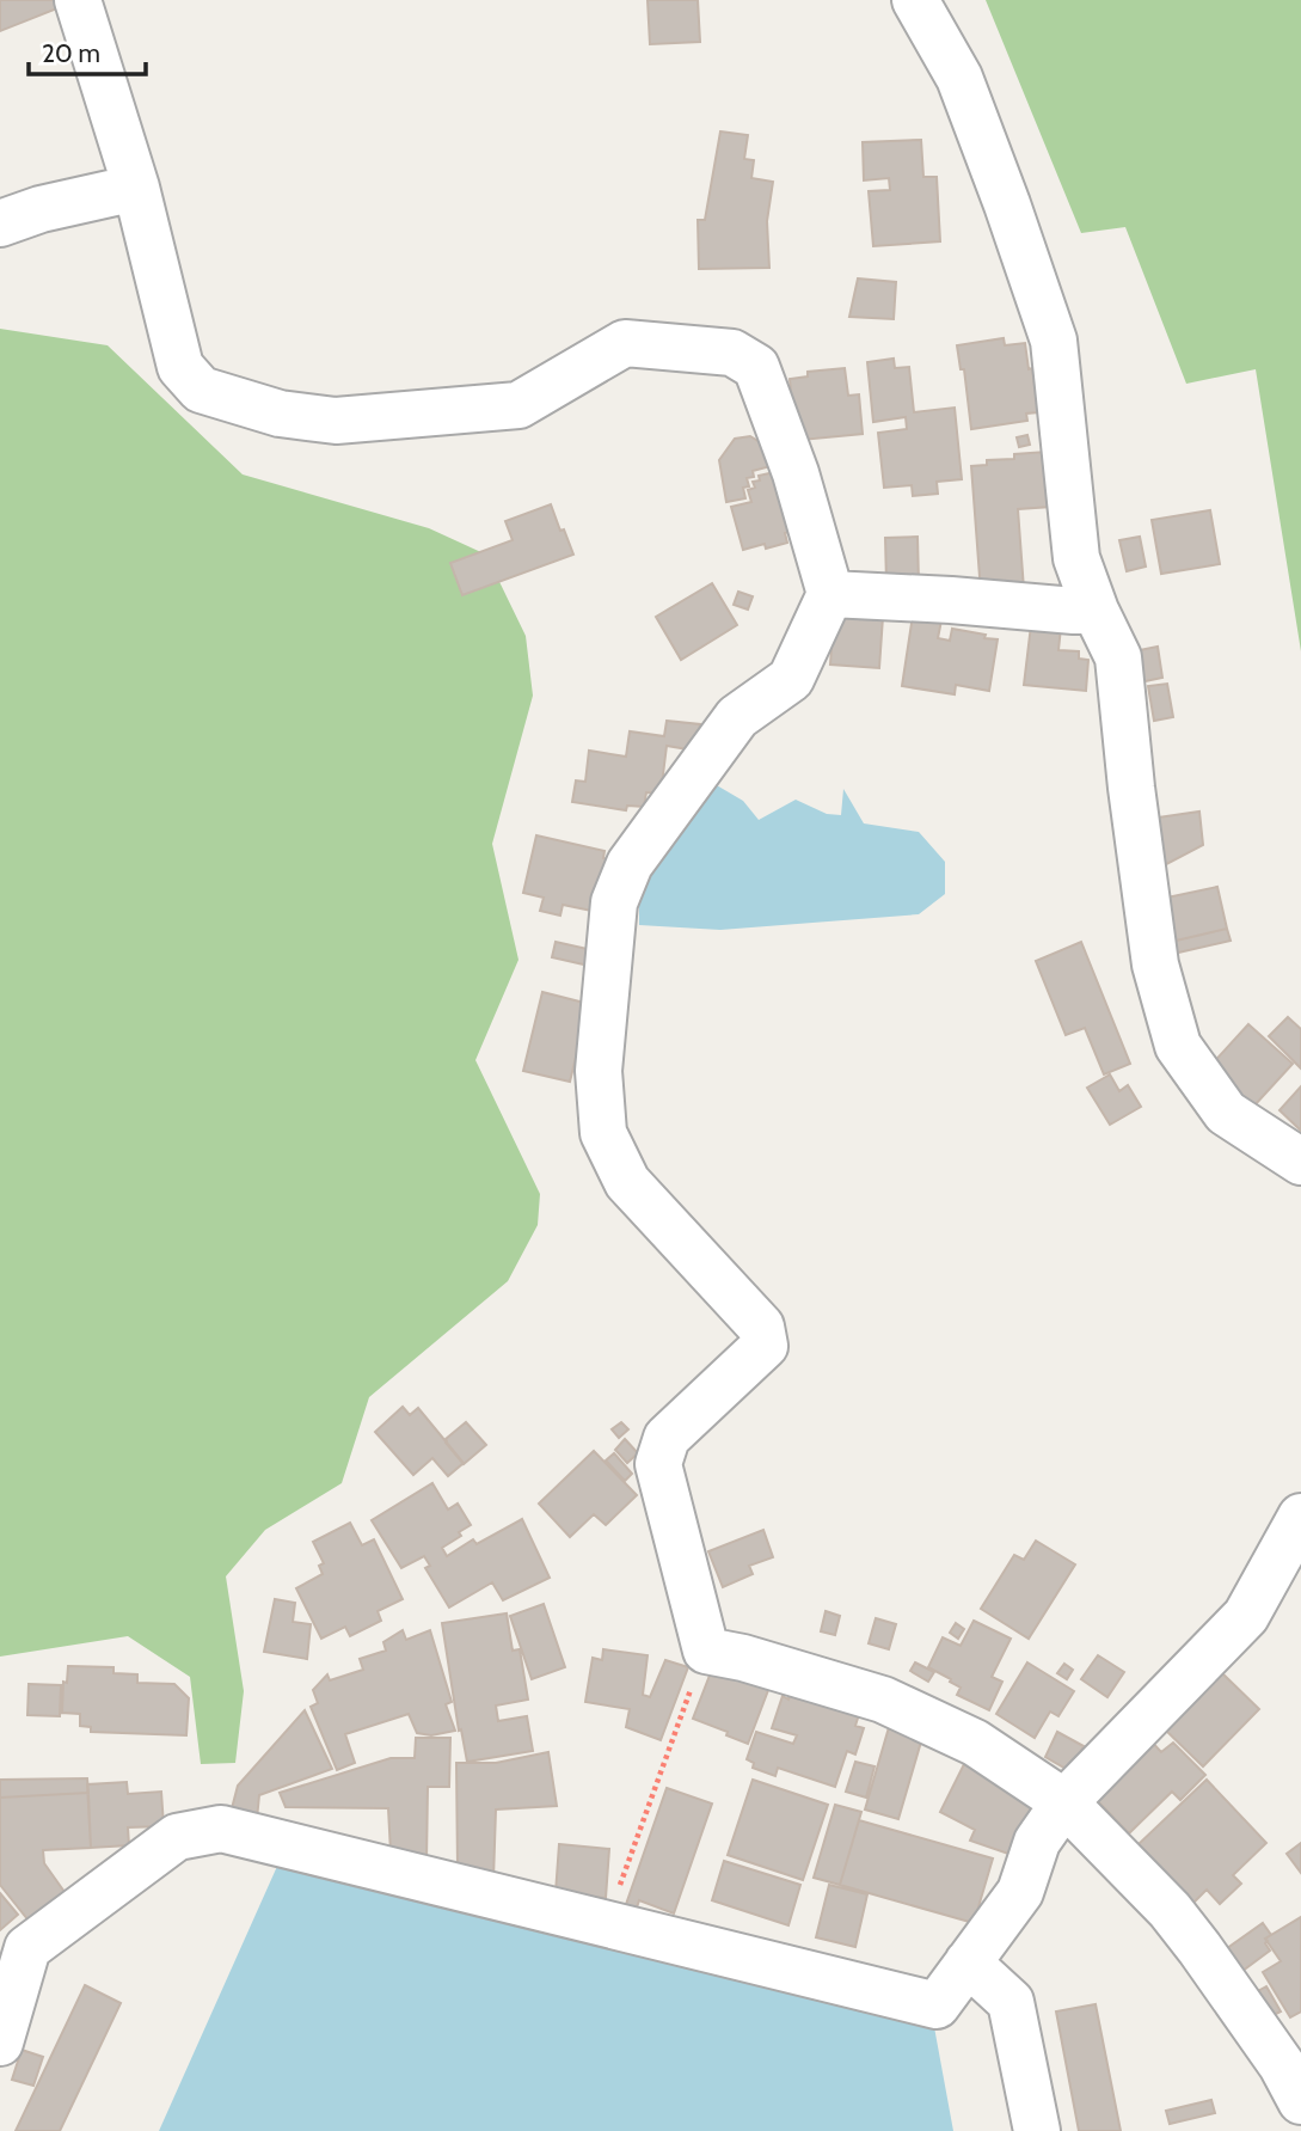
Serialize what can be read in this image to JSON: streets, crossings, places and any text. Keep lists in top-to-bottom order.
{
  "scale_bar": "20 m"
}
